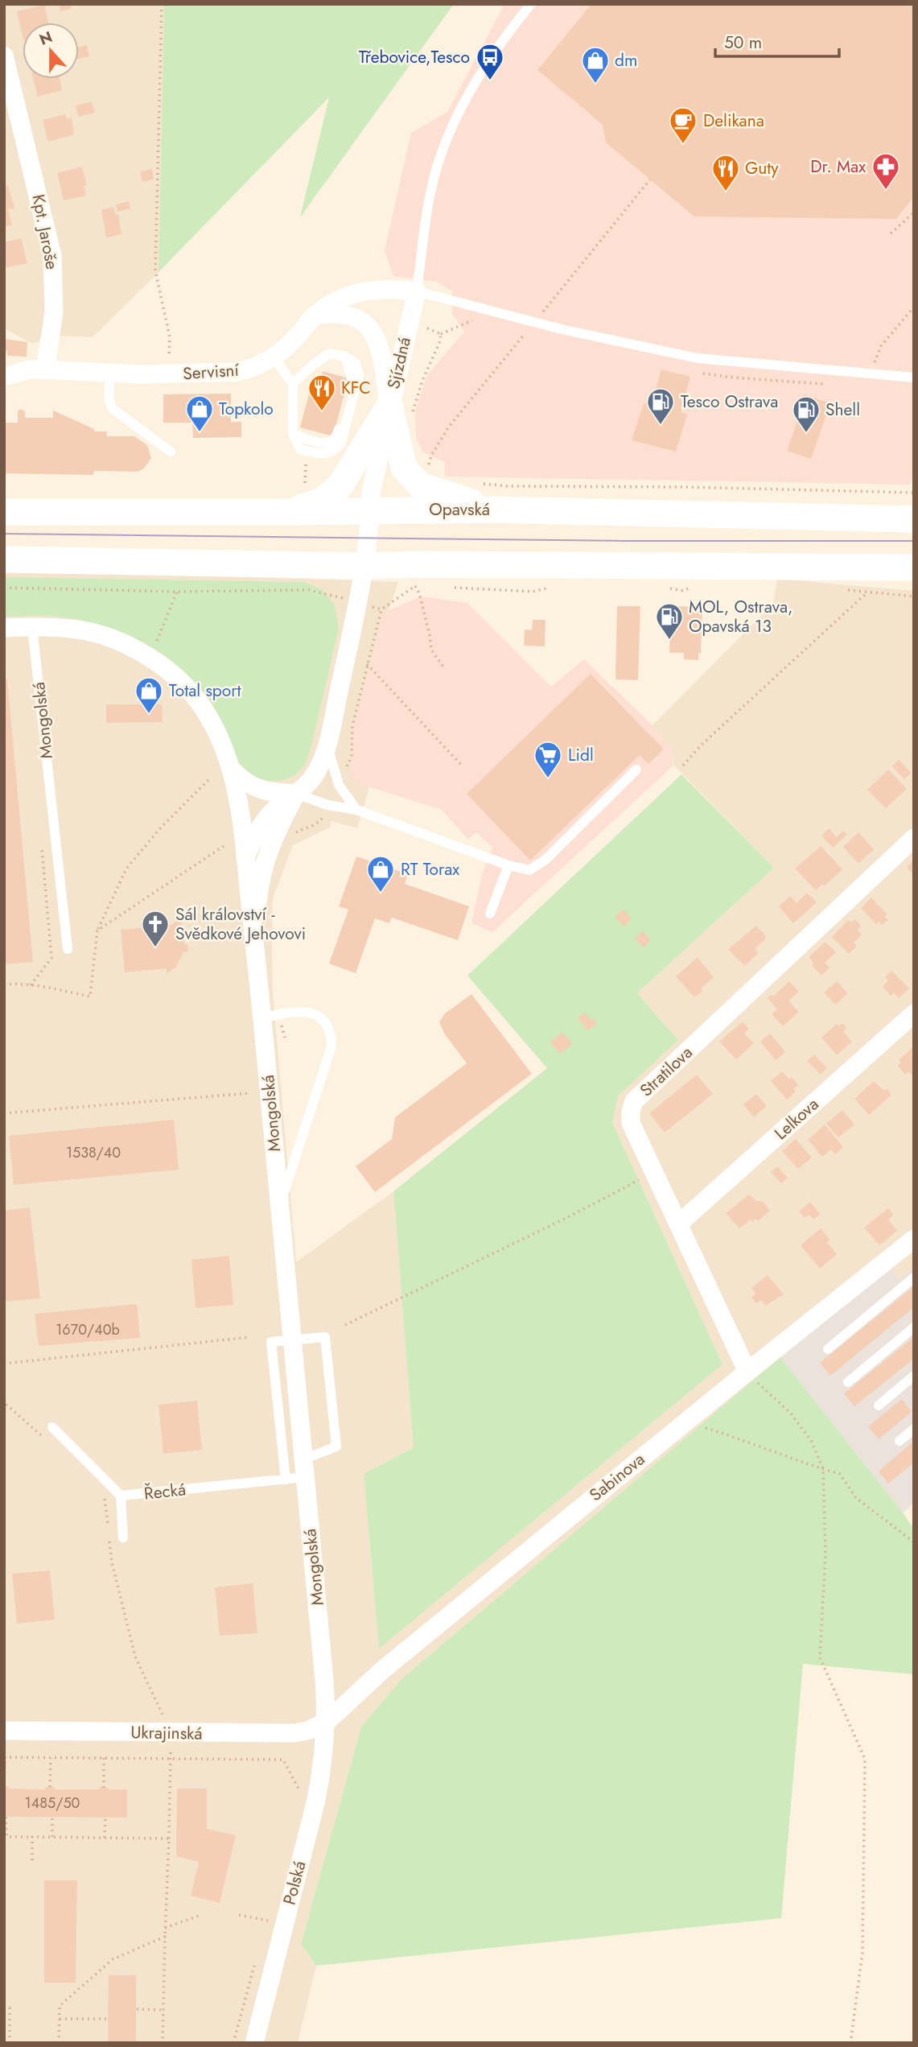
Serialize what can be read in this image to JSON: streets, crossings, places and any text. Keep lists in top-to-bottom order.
{
  "streets": {
    "main road": ["Opavská"],
    "street": [
      "Kpt. Jaroše",
      "Sjízdná",
      "Servisní",
      "Mongolská",
      "Stratilova",
      "Lelkova",
      "Sabinova",
      "Ukrajinská",
      "Polská"
    ],
    "lane": ["Řecká"]
  },
  "crossings": [
    ["Kpt. Jaroše", "Servisní"],
    ["Sjízdná", "Servisní"],
    ["Sjízdná", "Opavská"],
    ["Mongolská", "Sabinova"],
    ["Mongolská", "Řecká"],
    ["Mongolská", "Ukrajinská"],
    ["Mongolská", "Polská"],
    ["Stratilova", "Lelkova"],
    ["Stratilova", "Sabinova"],
    ["Sabinova", "Ukrajinská"],
    ["Sabinova", "Polská"],
    ["Ukrajinská", "Polská"]
  ],
  "places": {
    "bus stop": ["Třebovice,Tesco"],
    "shop": [
      "dm",
      "Topkolo",
      "Total sport",
      "RT Torax"
    ],
    "cafe": ["Delikana"],
    "pharmacy": ["Dr. Max"],
    "restaurant": ["Guty", "KFC"],
    "fuel station": ["Tesco Ostrava", "Shell", "MOL, Ostrava, Opavská 13"],
    "supermarket": ["Lidl"],
    "church": ["Sál království - Svědkové Jehovovi"]
  },
  "house_numbers": ["1538/40", "1670/40b", "1485/50"],
  "scale_bar": "50 m",
  "north": "top"
}
